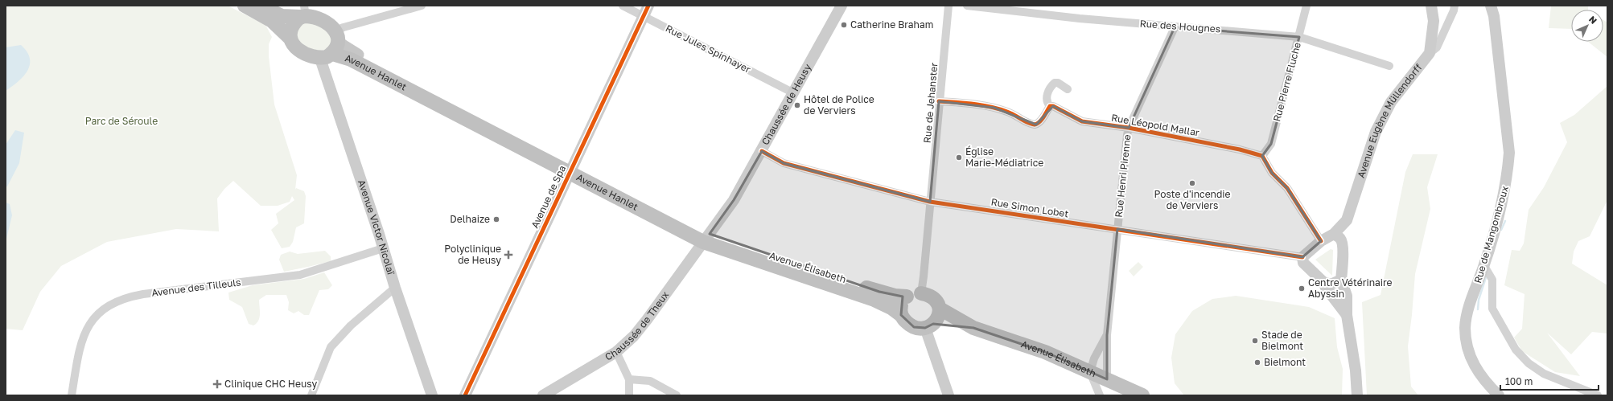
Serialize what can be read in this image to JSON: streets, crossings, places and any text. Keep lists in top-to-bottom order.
{
  "streets": {
    "highway": ["Avenue Hanlet", "Avenue Élisabeth"],
    "street": [
      "Rue des Hougnes",
      "Rue Jules Spinhayer",
      "Rue Pierre Fluche",
      "Rue de Jehanster",
      "Chaussée de Heusy",
      "Avenue Eugène Müllendorff",
      "Rue Léopold Mallar",
      "Rue Henri Pirenne",
      "Avenue de Spa",
      "Rue Simon Lobet",
      "Avenue Victor Nicolaï",
      "Rue de Mangombroux",
      "Avenue des Tilleuls",
      "Chaussée de Theux"
    ]
  },
  "crossings": [
    ["Rue des Hougnes", "Rue Pierre Fluche"],
    ["Rue des Hougnes", "Rue Henri Pirenne"],
    ["Rue Jules Spinhayer", "Chaussée de Heusy"],
    ["Rue Jules Spinhayer", "Avenue de Spa"],
    ["Avenue Hanlet", "Rue de Jehanster"],
    ["Avenue Hanlet", "Chaussée de Heusy"],
    ["Avenue Hanlet", "Avenue de Spa"],
    ["Avenue Hanlet", "Avenue Victor Nicolaï"],
    ["Avenue Hanlet", "Avenue Élisabeth"],
    ["Avenue Hanlet", "Chaussée de Theux"],
    ["Rue Pierre Fluche", "Rue Léopold Mallar"],
    ["Rue de Jehanster", "Rue Simon Lobet"],
    ["Rue de Jehanster", "Avenue Élisabeth"],
    ["Chaussée de Heusy", "Rue Simon Lobet"],
    ["Chaussée de Heusy", "Avenue Élisabeth"],
    ["Chaussée de Heusy", "Chaussée de Theux"],
    ["Avenue Eugène Müllendorff", "Rue Simon Lobet"],
    ["Rue Léopold Mallar", "Rue Henri Pirenne"],
    ["Rue Henri Pirenne", "Rue Simon Lobet"],
    ["Rue Henri Pirenne", "Avenue Élisabeth"],
    ["Avenue Victor Nicolaï", "Avenue des Tilleuls"],
    ["Avenue Élisabeth", "Chaussée de Theux"]
  ],
  "parks": ["Parc de Séroule"],
  "places": {
    "other": [
      "Catherine Braham",
      "Hôtel de Police de Verviers",
      "Église Marie-Médiatrice",
      "Poste d'incendie de Verviers",
      "Delhaize",
      "Centre Vétérinaire Abyssin",
      "Stade de Bielmont",
      "Bielmont"
    ],
    "health": ["Polyclinique de Heusy", "Clinique CHC Heusy"]
  },
  "scale_bar": "100 m",
  "north": "top right"
}
